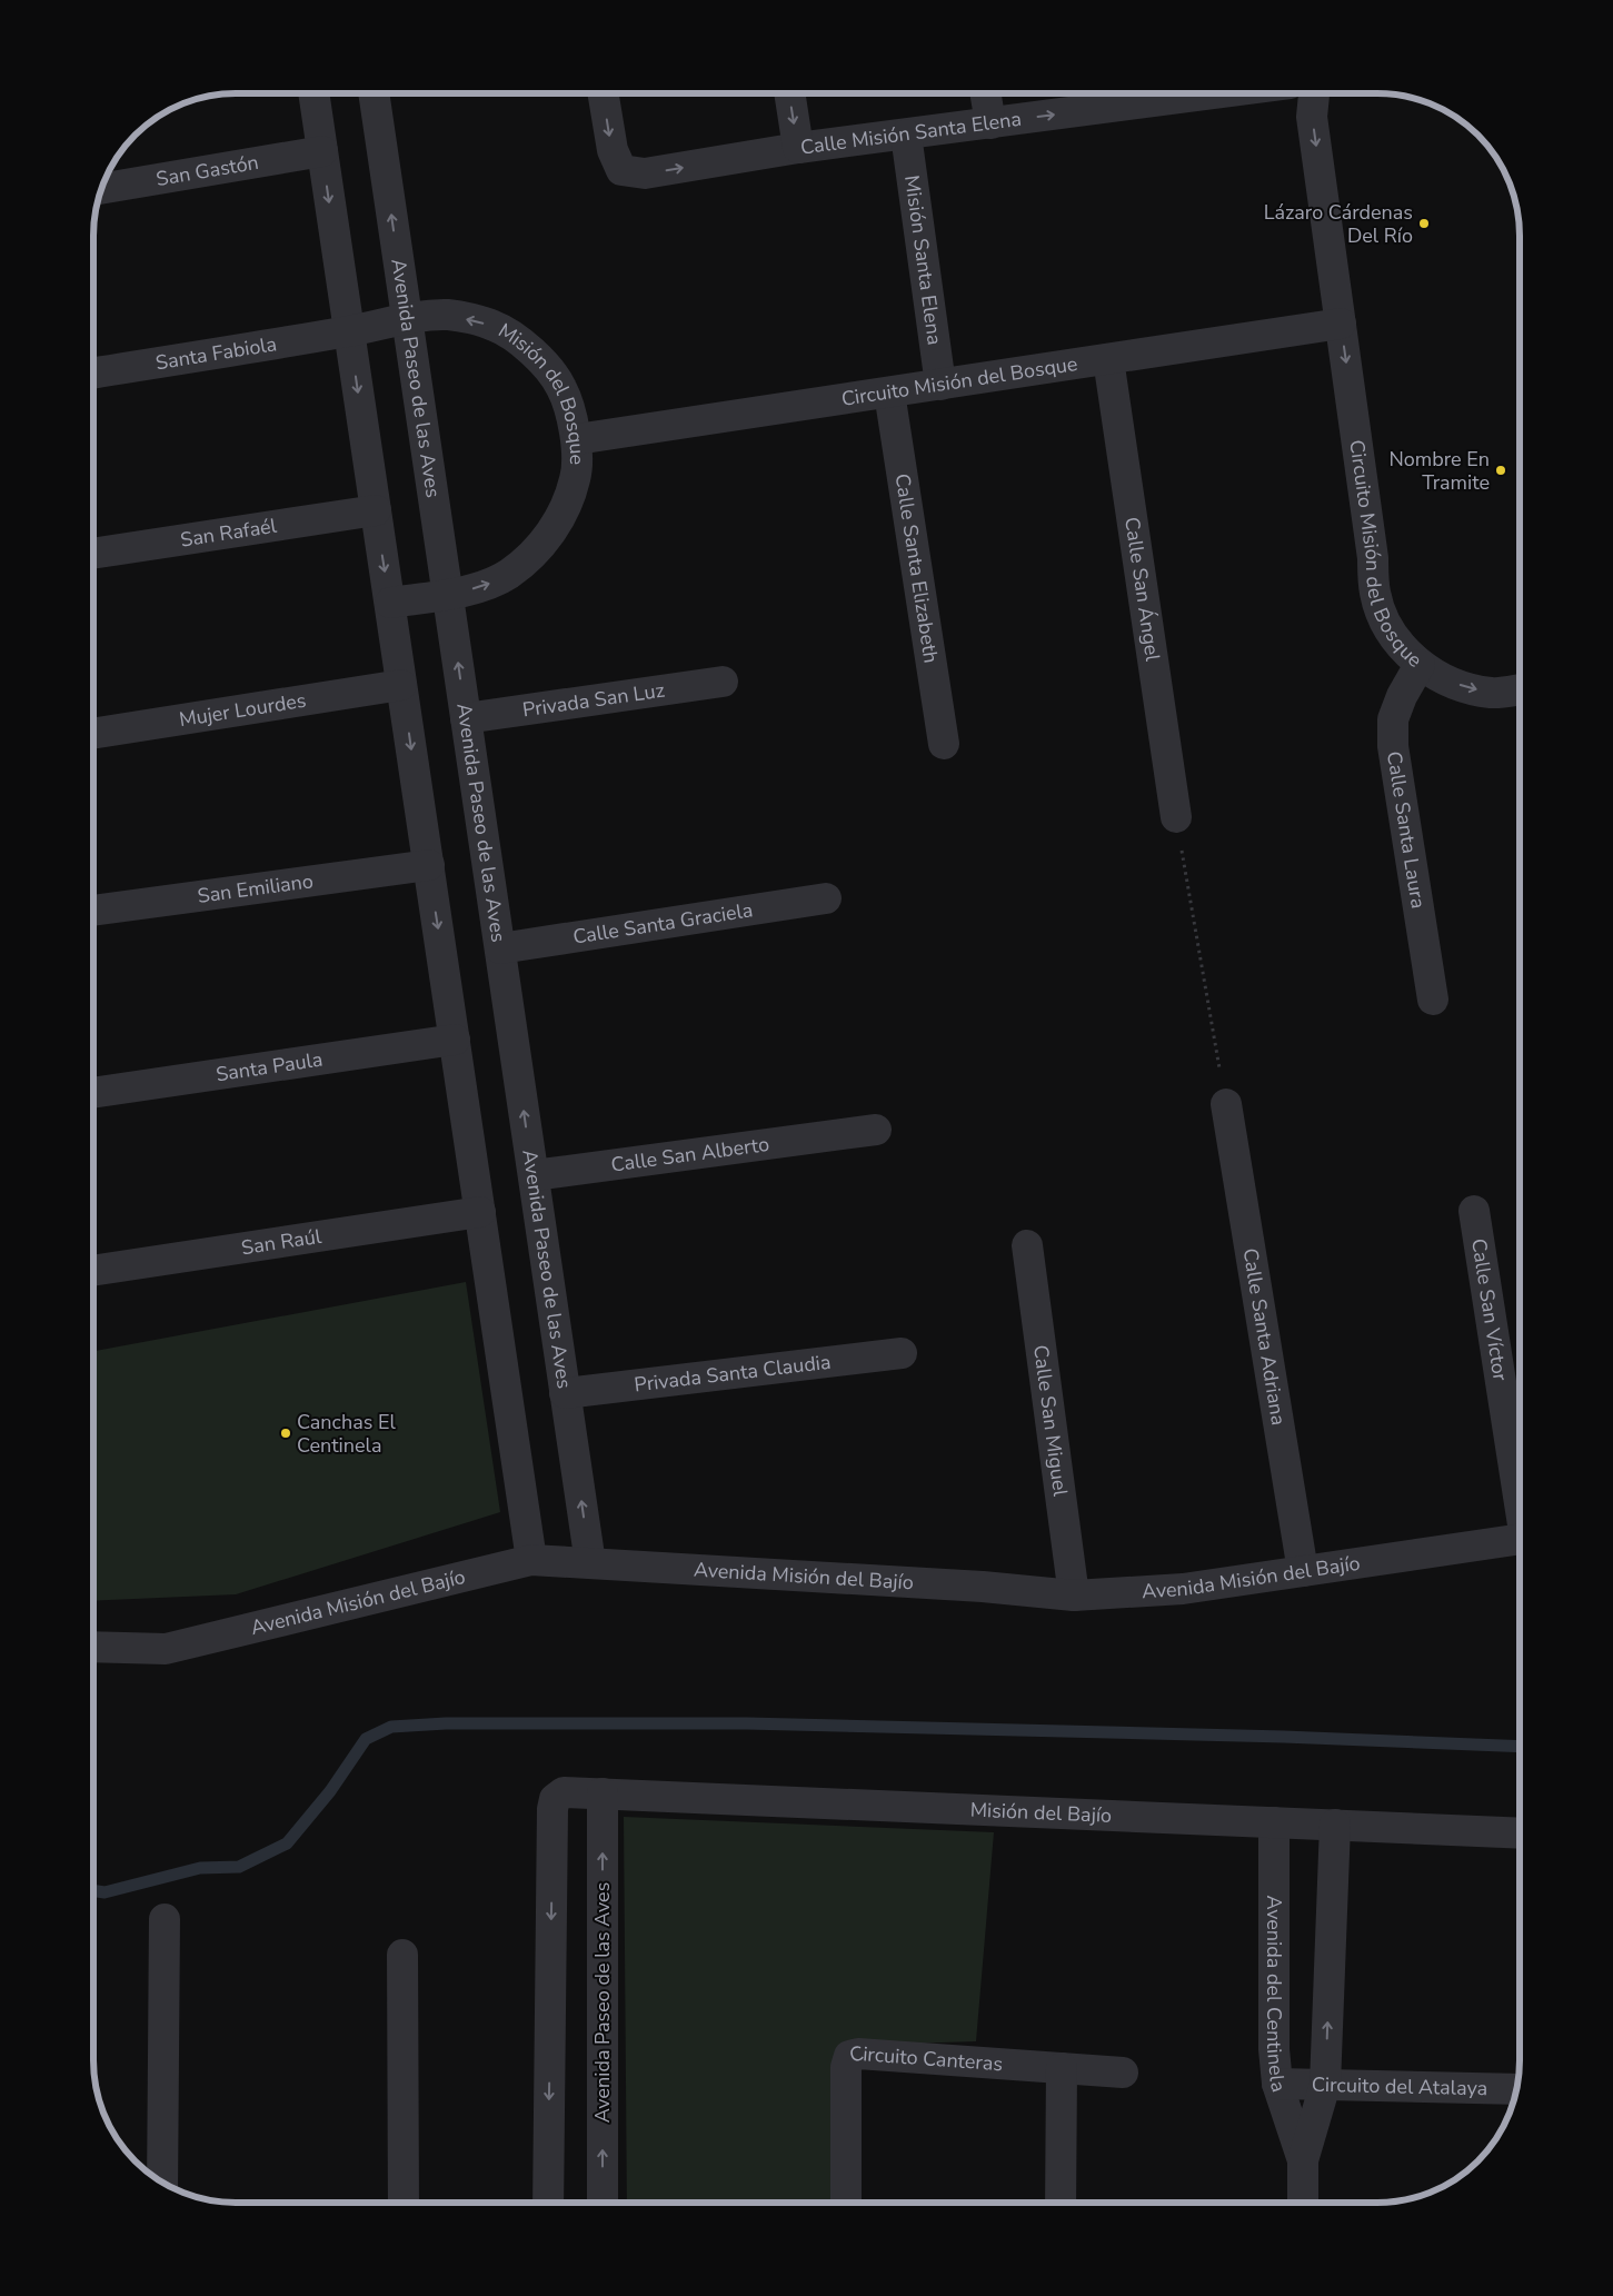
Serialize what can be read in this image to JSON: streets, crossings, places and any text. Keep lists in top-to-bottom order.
{
  "streets": {
    "street": [
      "Calle Misión Santa Elena",
      "San Gastón",
      "Misión Santa Elena",
      "Santa Fabiola",
      "Avenida Paseo de las Aves",
      "Circuito Misión del Bosque",
      "Misión del Bosque",
      "San Rafaél",
      "Calle Santa Elizabeth",
      "Calle San Ángel",
      "Privada San Luz",
      "Mujer Lourdes",
      "Calle Santa Laura",
      "San Emiliano",
      "Calle Santa Graciela",
      "Santa Paula",
      "Calle San Alberto",
      "San Raúl",
      "Calle San Víctor",
      "Calle Santa Adriana",
      "Privada Santa Claudia",
      "Calle San Miguel",
      "Avenida Misión del Bajío",
      "Misión del Bajío",
      "Avenida del Centinela",
      "Circuito Canteras",
      "Circuito del Atalaya"
    ]
  },
  "crossings": [
    ["Calle Misión Santa Elena", "Misión Santa Elena"],
    ["Misión Santa Elena", "Circuito Misión del Bosque"],
    ["Santa Fabiola", "Misión del Bosque"],
    ["Avenida Paseo de las Aves", "Misión del Bosque"],
    ["Avenida Paseo de las Aves", "Privada San Luz"],
    ["Avenida Paseo de las Aves", "Calle Santa Graciela"],
    ["Avenida Paseo de las Aves", "Calle San Alberto"],
    ["Avenida Paseo de las Aves", "Privada Santa Claudia"],
    ["Avenida Paseo de las Aves", "Avenida Misión del Bajío"],
    ["Avenida Paseo de las Aves", "Misión del Bajío"],
    ["Circuito Misión del Bosque", "Misión del Bosque"],
    ["Circuito Misión del Bosque", "Calle Santa Elizabeth"],
    ["Circuito Misión del Bosque", "Calle San Ángel"],
    ["Circuito Misión del Bosque", "Calle Santa Laura"],
    ["Calle Santa Adriana", "Avenida Misión del Bajío"],
    ["Calle San Miguel", "Avenida Misión del Bajío"],
    ["Misión del Bajío", "Avenida del Centinela"],
    ["Avenida del Centinela", "Circuito del Atalaya"]
  ],
  "one_way": ["Calle Misión Santa Elena", "Circuito Misión del Bosque"],
  "places": ["Lázaro Cárdenas Del Río", "Nombre En Tramite", "Canchas El Centinela"]
}
